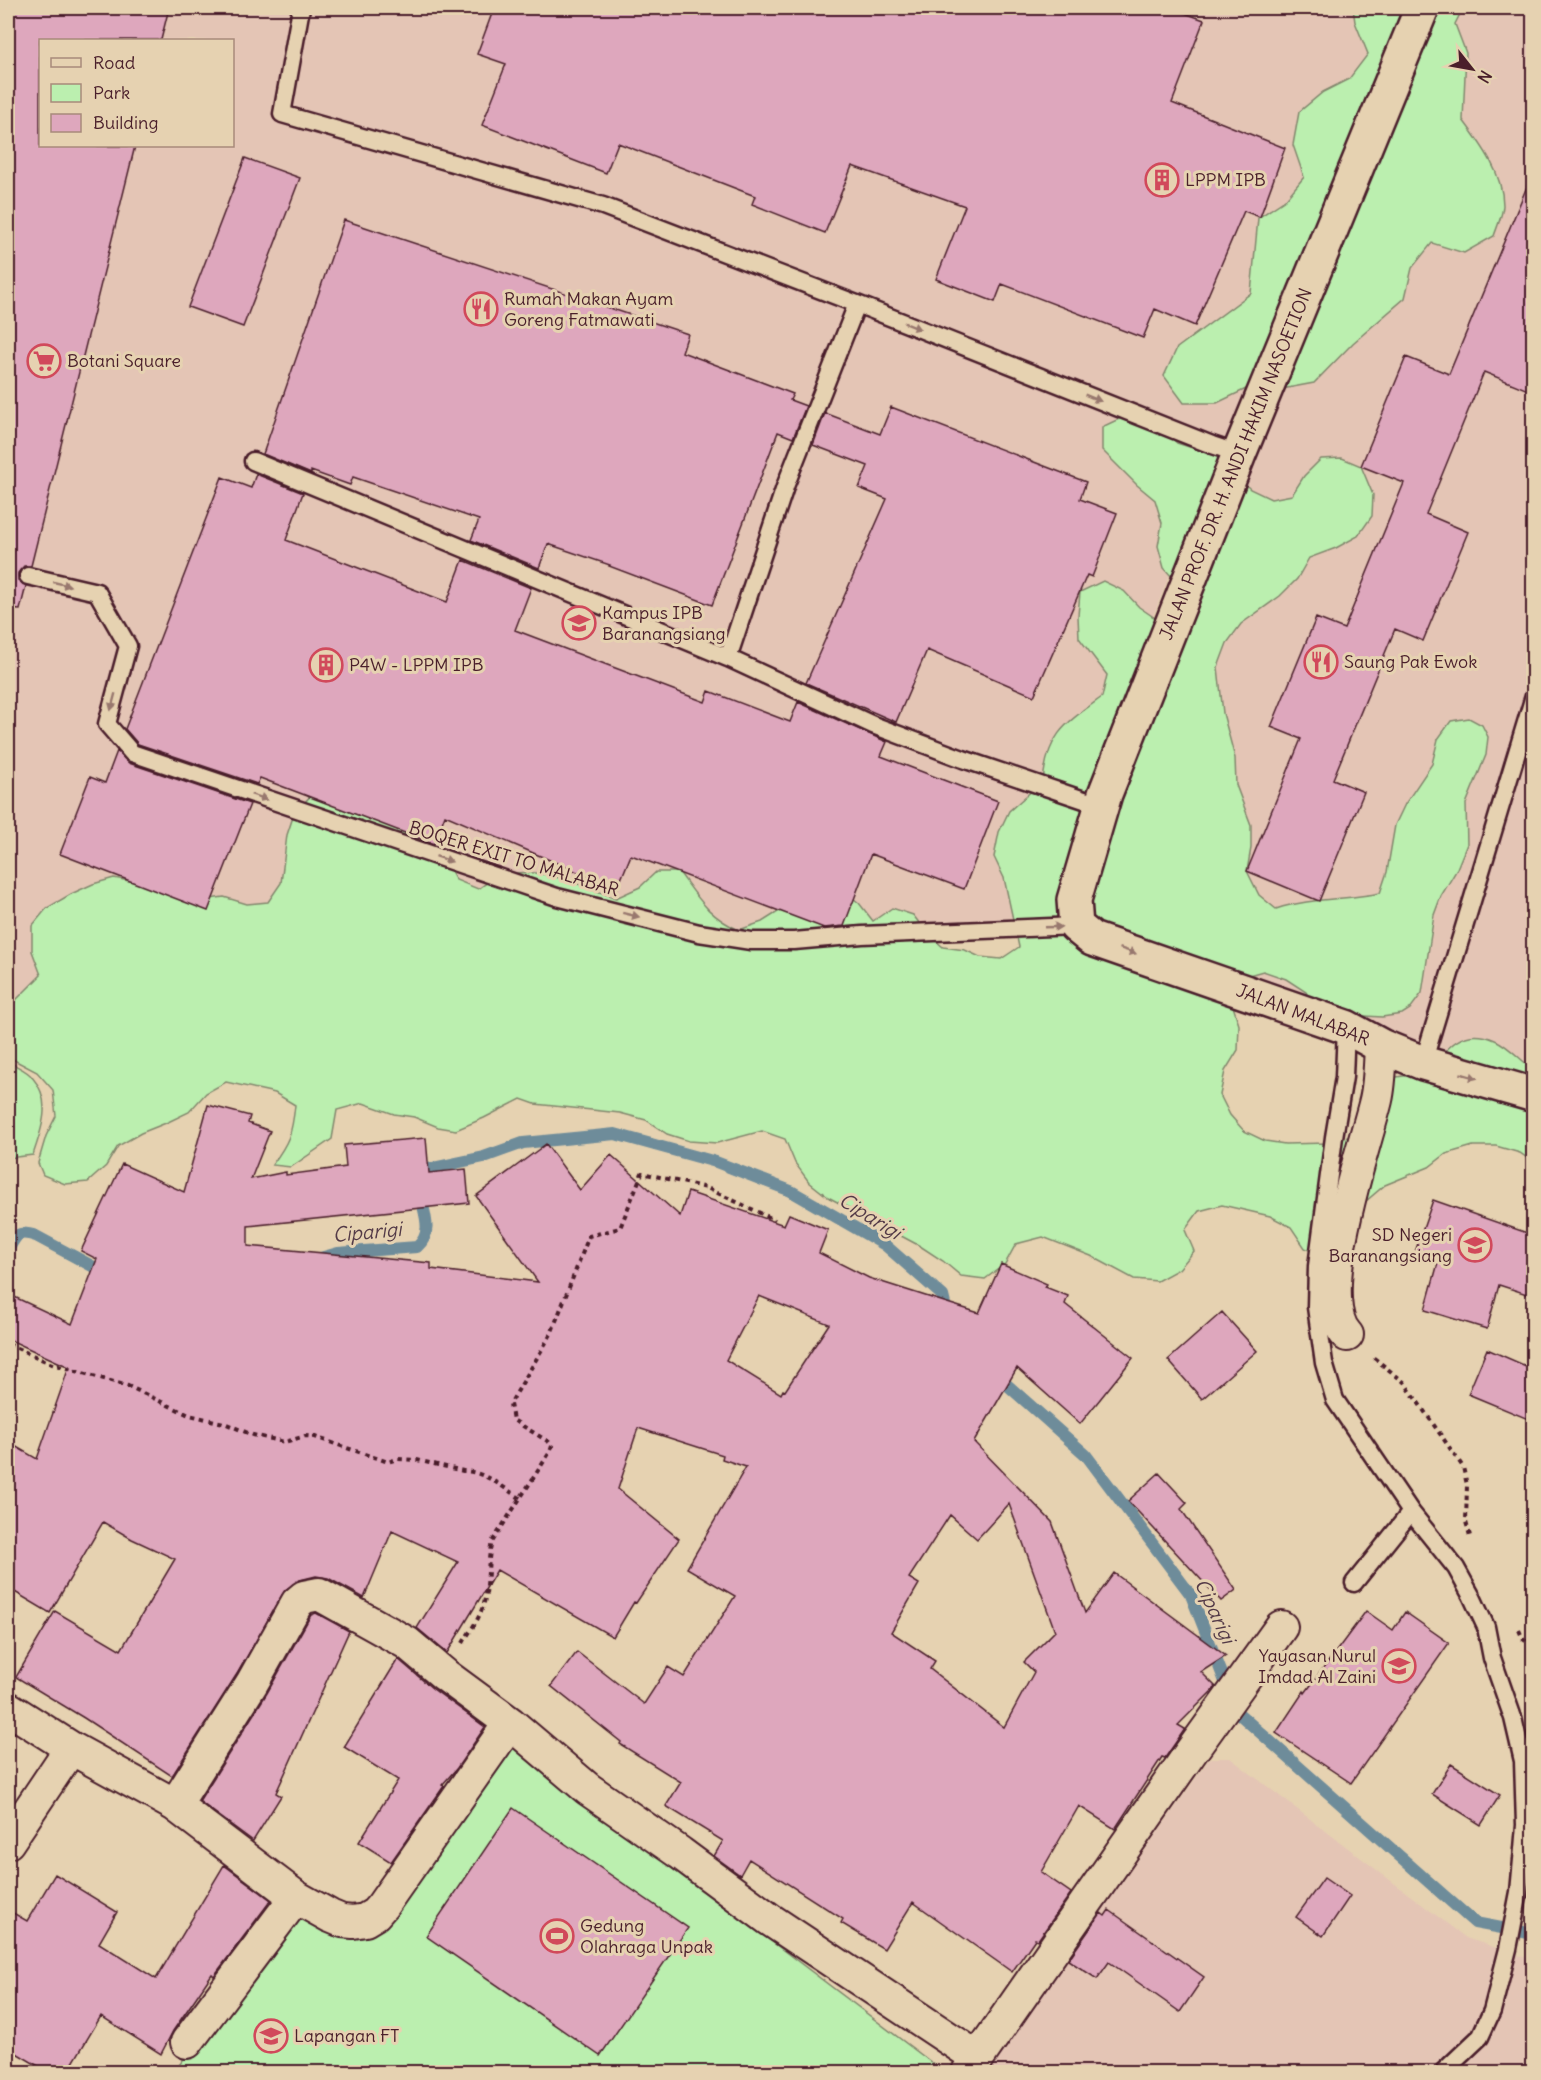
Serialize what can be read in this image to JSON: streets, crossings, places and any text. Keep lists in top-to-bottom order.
{
  "streets": {
    "street": ["JALAN PROF. DR. H. ANDI HAKIM NASOETION", "JALAN MALABAR"],
    "lane": ["BOQER EXIT TO MALABAR"]
  },
  "crossings": [
    ["JALAN PROF. DR. H. ANDI HAKIM NASOETION", "BOQER EXIT TO MALABAR"],
    ["JALAN PROF. DR. H. ANDI HAKIM NASOETION", "JALAN MALABAR"],
    ["BOQER EXIT TO MALABAR", "JALAN MALABAR"]
  ],
  "one_way": ["BOQER EXIT TO MALABAR", "JALAN MALABAR"],
  "water": ["Ciparigi"],
  "places": {
    "building": ["LPPM IPB", "P4W - LPPM IPB"],
    "restaurant": ["Rumah Makan Ayam Goreng Fatmawati", "Saung Pak Ewok"],
    "supermarket": ["Botani Square"],
    "school or university": [
      "Kampus IPB Baranangsiang",
      "SD Negeri Baranangsiang",
      "Yayasan Nurul Imdad Al Zaini",
      "Lapangan FT"
    ],
    "sports": ["Gedung Olahraga Unpak"]
  },
  "legend": ["Road", "Park", "Building"],
  "north": "bottom right"
}
